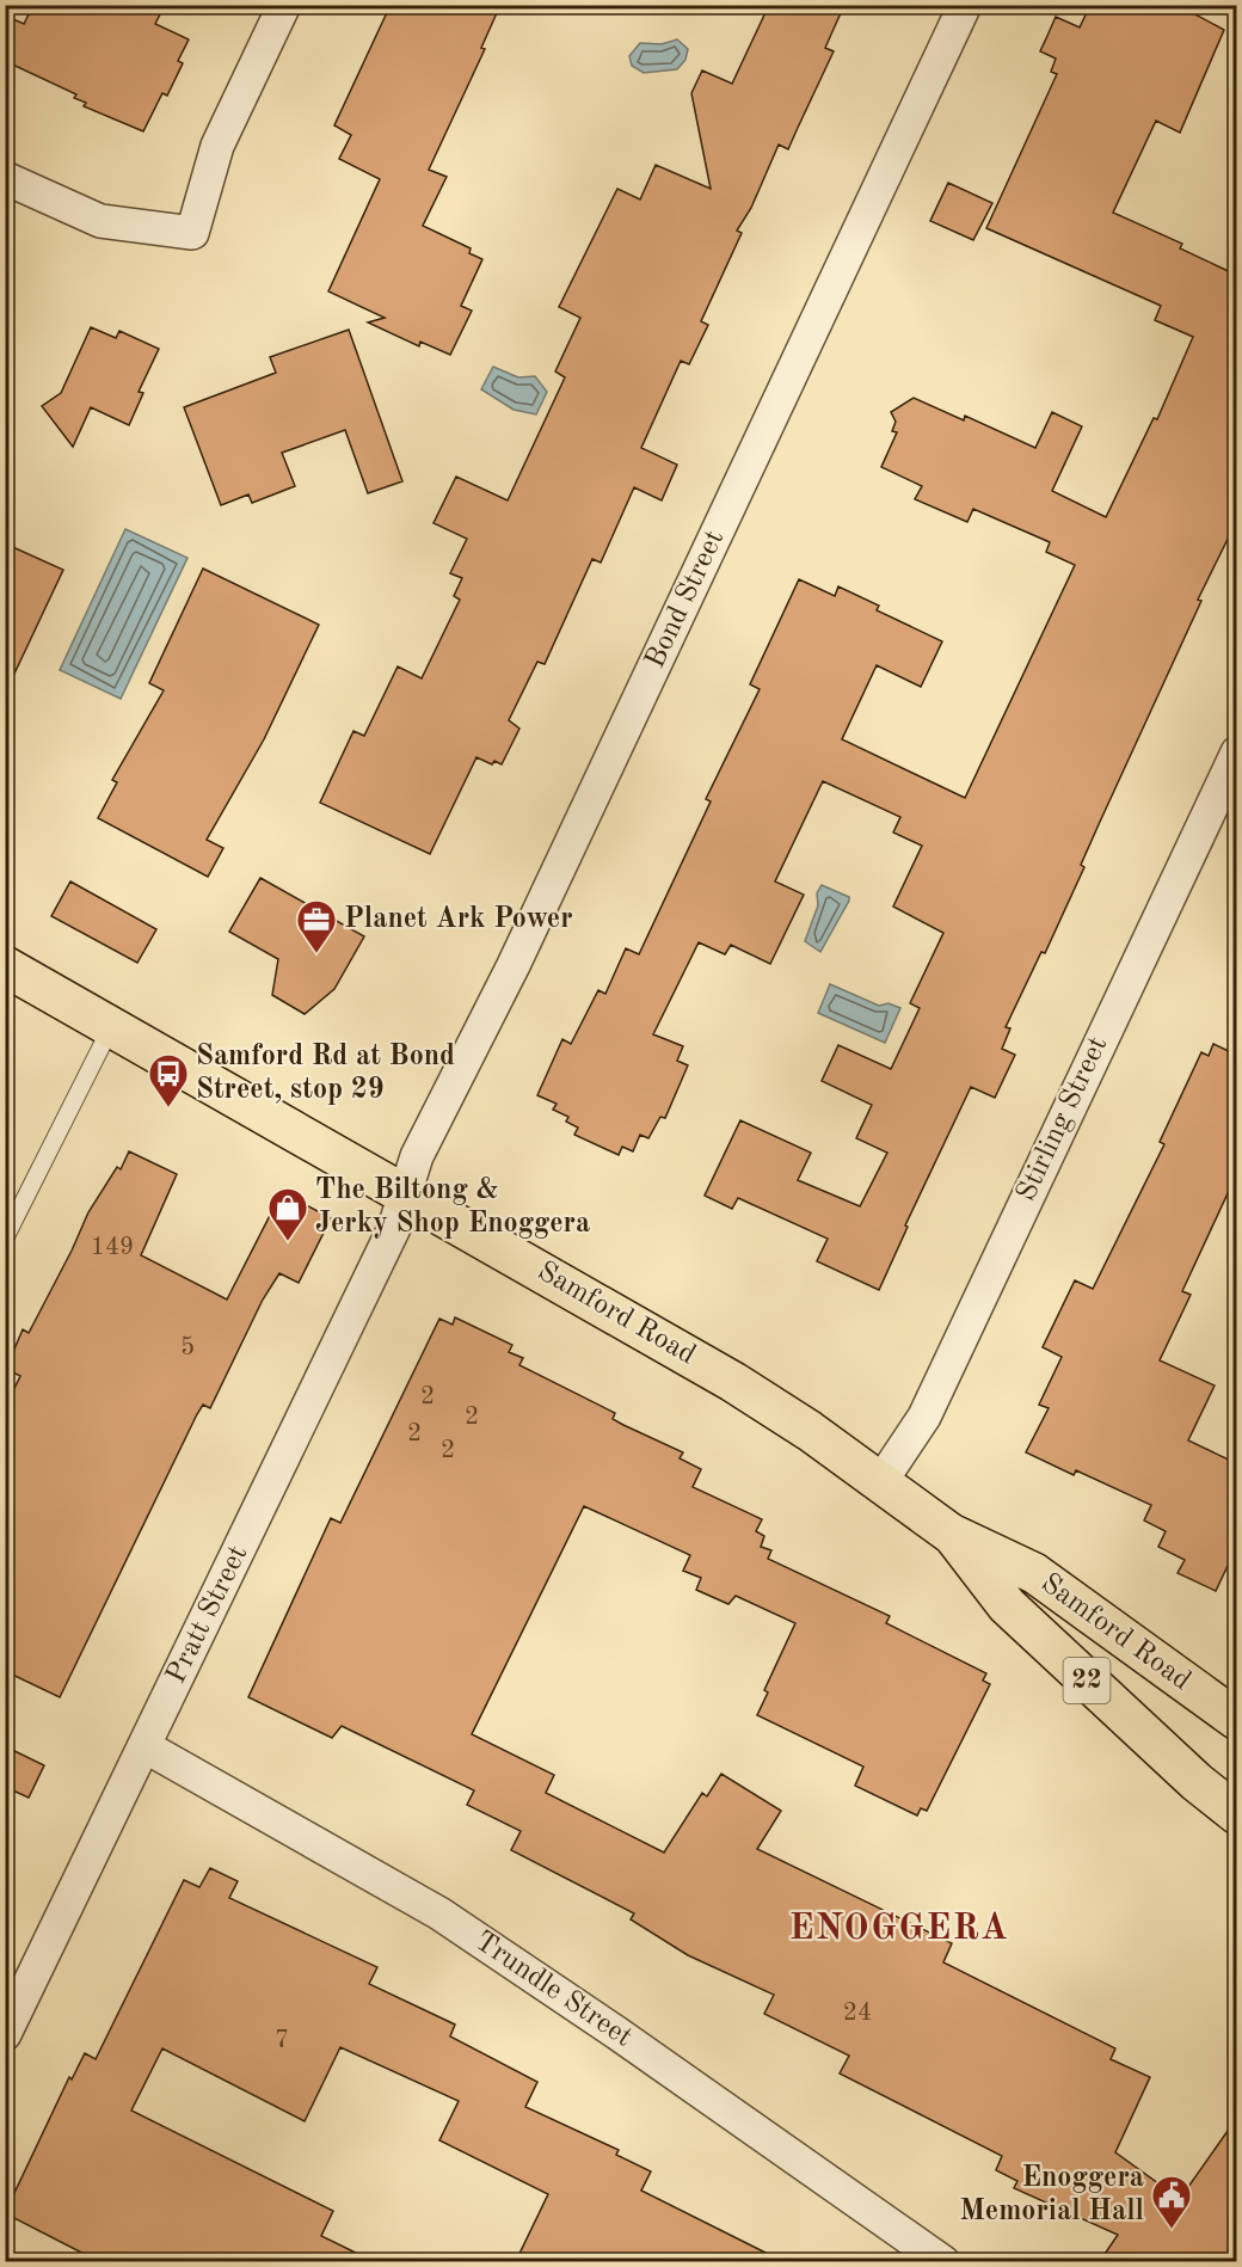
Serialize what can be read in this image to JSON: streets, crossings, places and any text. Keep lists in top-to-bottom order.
{
  "streets": {
    "main road": ["Samford Road", "22"],
    "street": [
      "Bond Street",
      "Stirling Street",
      "Pratt Street",
      "Trundle Street"
    ]
  },
  "crossings": [
    ["Bond Street", "Samford Road"],
    ["Bond Street", "Pratt Street"],
    ["Stirling Street", "Samford Road"],
    ["Samford Road", "Pratt Street"],
    ["Pratt Street", "Trundle Street"]
  ],
  "districts": ["ENOGGERA"],
  "places": {
    "office": ["Planet Ark Power"],
    "bus stop": ["Samford Rd at Bond Street, stop 29"],
    "shop": ["The Biltong & Jerky Shop Enoggera"],
    "public building": ["Enoggera Memorial Hall"]
  },
  "house_numbers": [
    "149",
    "5",
    "2",
    "2",
    "2",
    "2",
    "24",
    "7"
  ]
}
